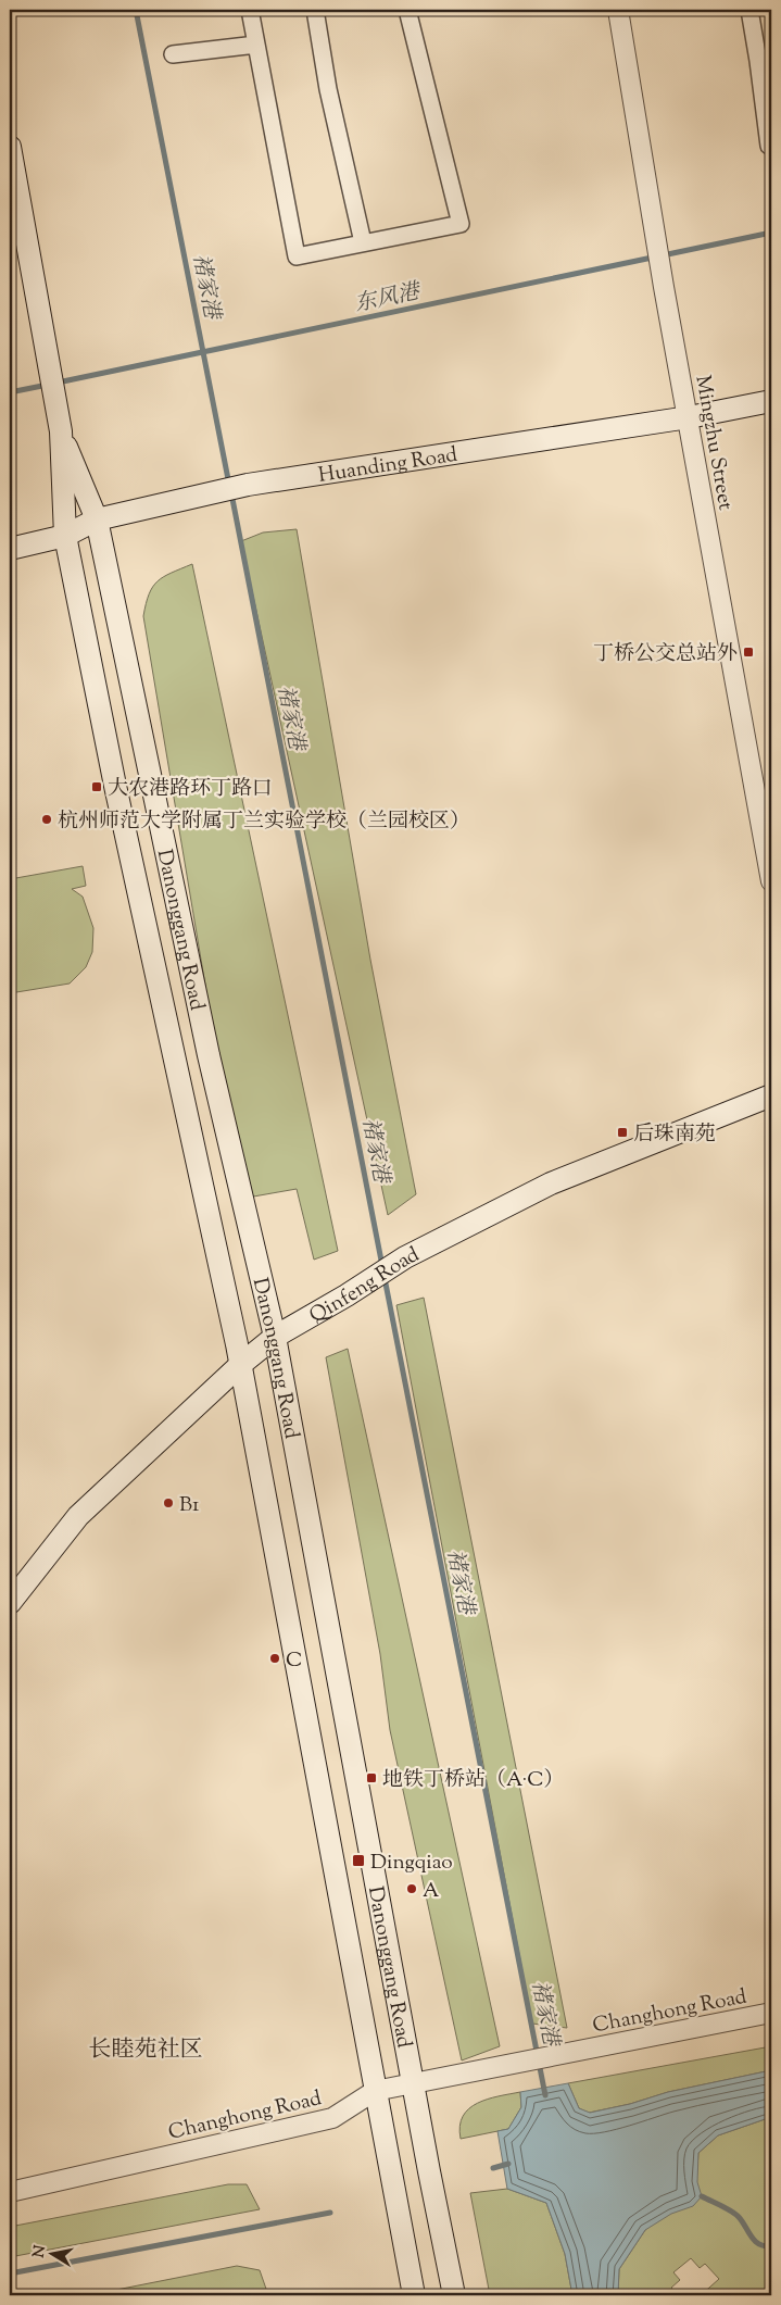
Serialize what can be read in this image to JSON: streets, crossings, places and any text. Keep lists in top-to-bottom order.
{
  "streets": {
    "main road": ["Huanding Road", "Danonggang Road", "Qinfeng Road"],
    "street": ["Mingzhu Street", "Changhong Road"]
  },
  "crossings": [
    ["Mingzhu Street", "Huanding Road"],
    ["Huanding Road", "Danonggang Road"],
    ["Danonggang Road", "Qinfeng Road"],
    ["Danonggang Road", "Changhong Road"]
  ],
  "districts": ["长睦苑社区"],
  "water": ["褚家港", "东风港"],
  "places": {
    "transit": [
      "丁桥公交总站外",
      "大农港路环丁路口",
      "后珠南苑",
      "地铁丁桥站（A·C）",
      "Dingqiao"
    ],
    "other": [
      "杭州师范大学附属丁兰实验学校（兰园校区）",
      "B1",
      "C",
      "A"
    ]
  },
  "north": "left"
}
